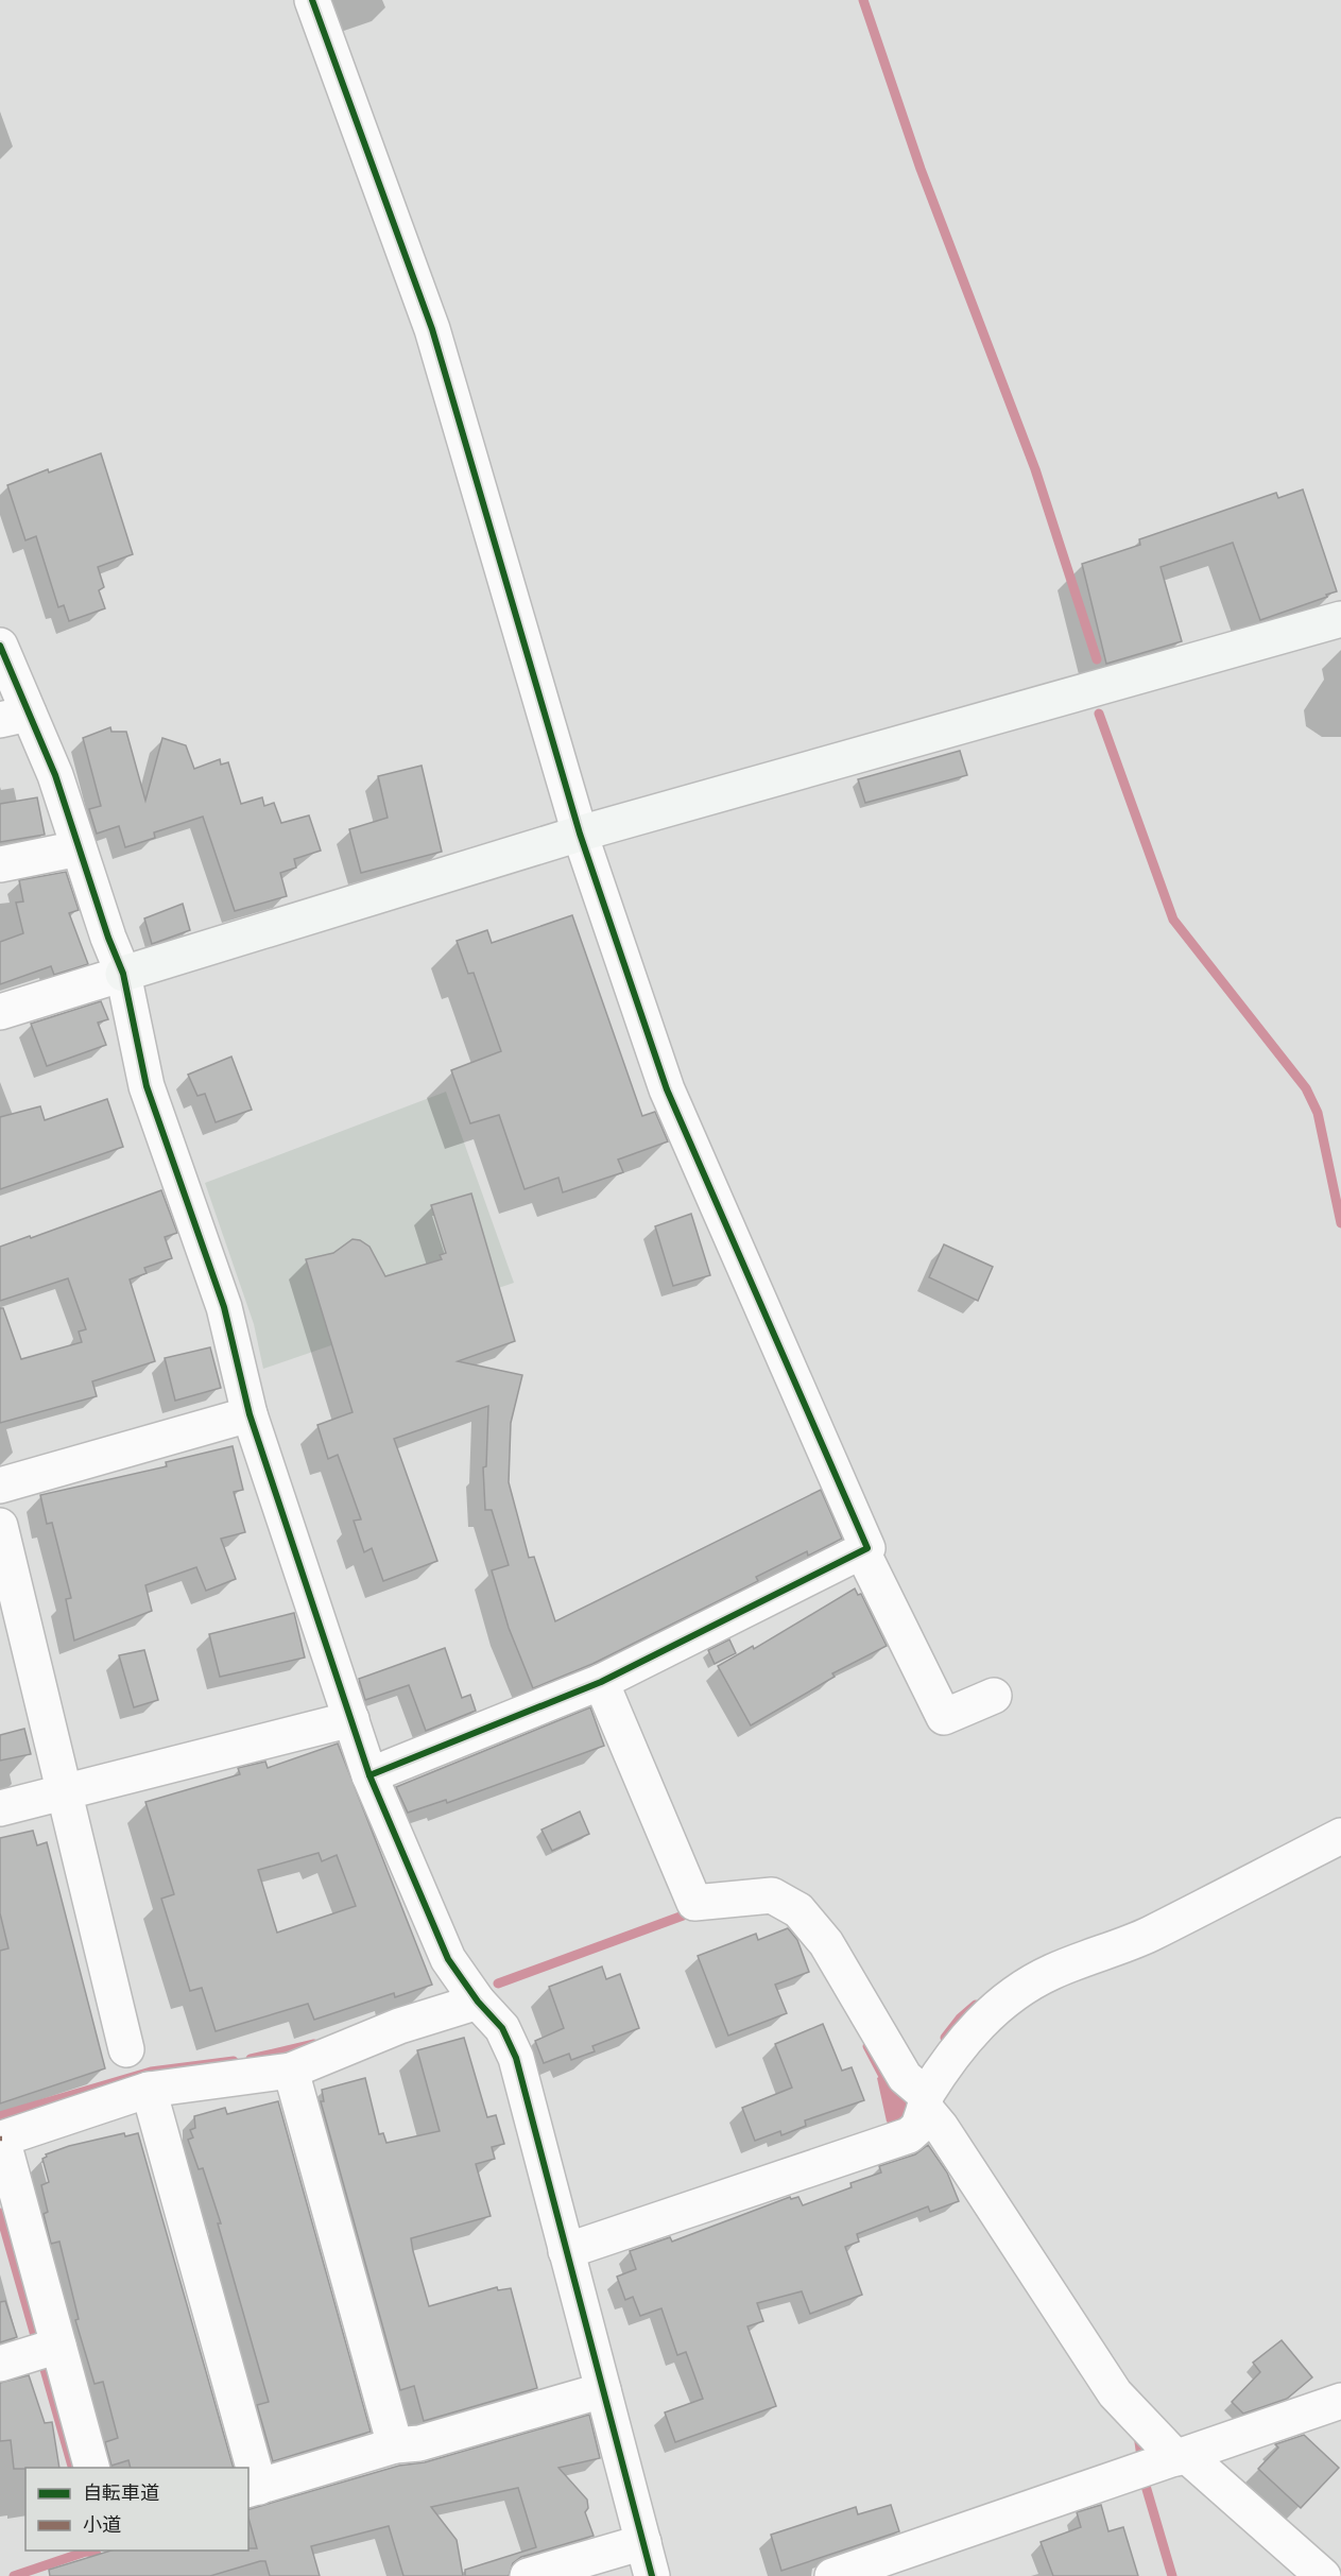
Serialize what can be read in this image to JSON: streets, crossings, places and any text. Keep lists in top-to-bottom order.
{
  "legend": ["自転車道", "小道"]
}
